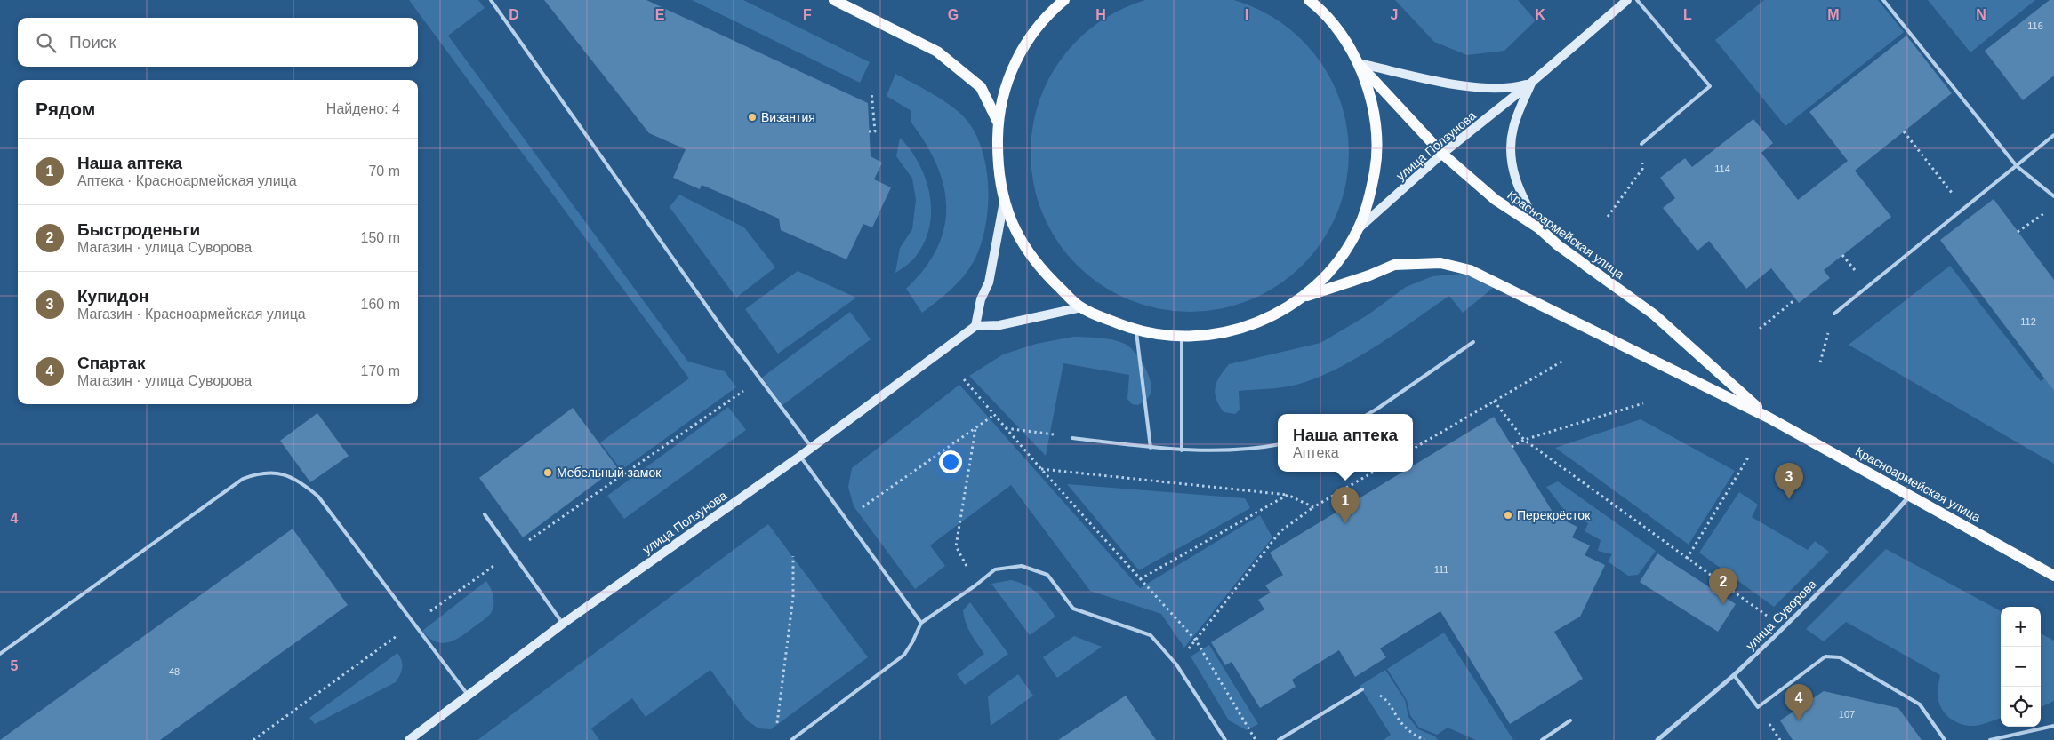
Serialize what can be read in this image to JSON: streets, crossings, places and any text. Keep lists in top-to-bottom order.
{
  "streets": {
    "main road": ["улица Ползунова", "Красноармейская улица"],
    "street": ["улица Суворова"]
  },
  "crossings": [
    ["улица Ползунова", "Красноармейская улица"],
    ["Красноармейская улица", "улица Суворова"]
  ],
  "places": ["Византия", "Мебельный замок", "Перекрёсток"],
  "house_numbers": [
    "116",
    "114",
    "112",
    "111",
    "48",
    "107"
  ],
  "page": {
    "search": "Поиск",
    "heading": ["Рядом", "Найдено: 4"],
    "list": [
      {
        "mark": "1",
        "name": "Наша аптека",
        "note": "Аптека · Красноармейская улица",
        "value": "70 m"
      },
      {
        "mark": "2",
        "name": "Быстроденьги",
        "note": "Магазин · улица Суворова",
        "value": "150 m"
      },
      {
        "mark": "3",
        "name": "Купидон",
        "note": "Магазин · Красноармейская улица",
        "value": "160 m"
      },
      {
        "mark": "4",
        "name": "Спартак",
        "note": "Магазин · улица Суворова",
        "value": "170 m"
      }
    ],
    "popup": ["Наша аптека", "Аптека"],
    "pins": [
      "3",
      "1",
      "2",
      "4"
    ],
    "map_buttons": ["+", "−"]
  },
  "grid": {
    "columns": [
      "D",
      "E",
      "F",
      "G",
      "H",
      "I",
      "J",
      "K",
      "L",
      "M",
      "N"
    ],
    "rows": ["4", "5"]
  }
}
